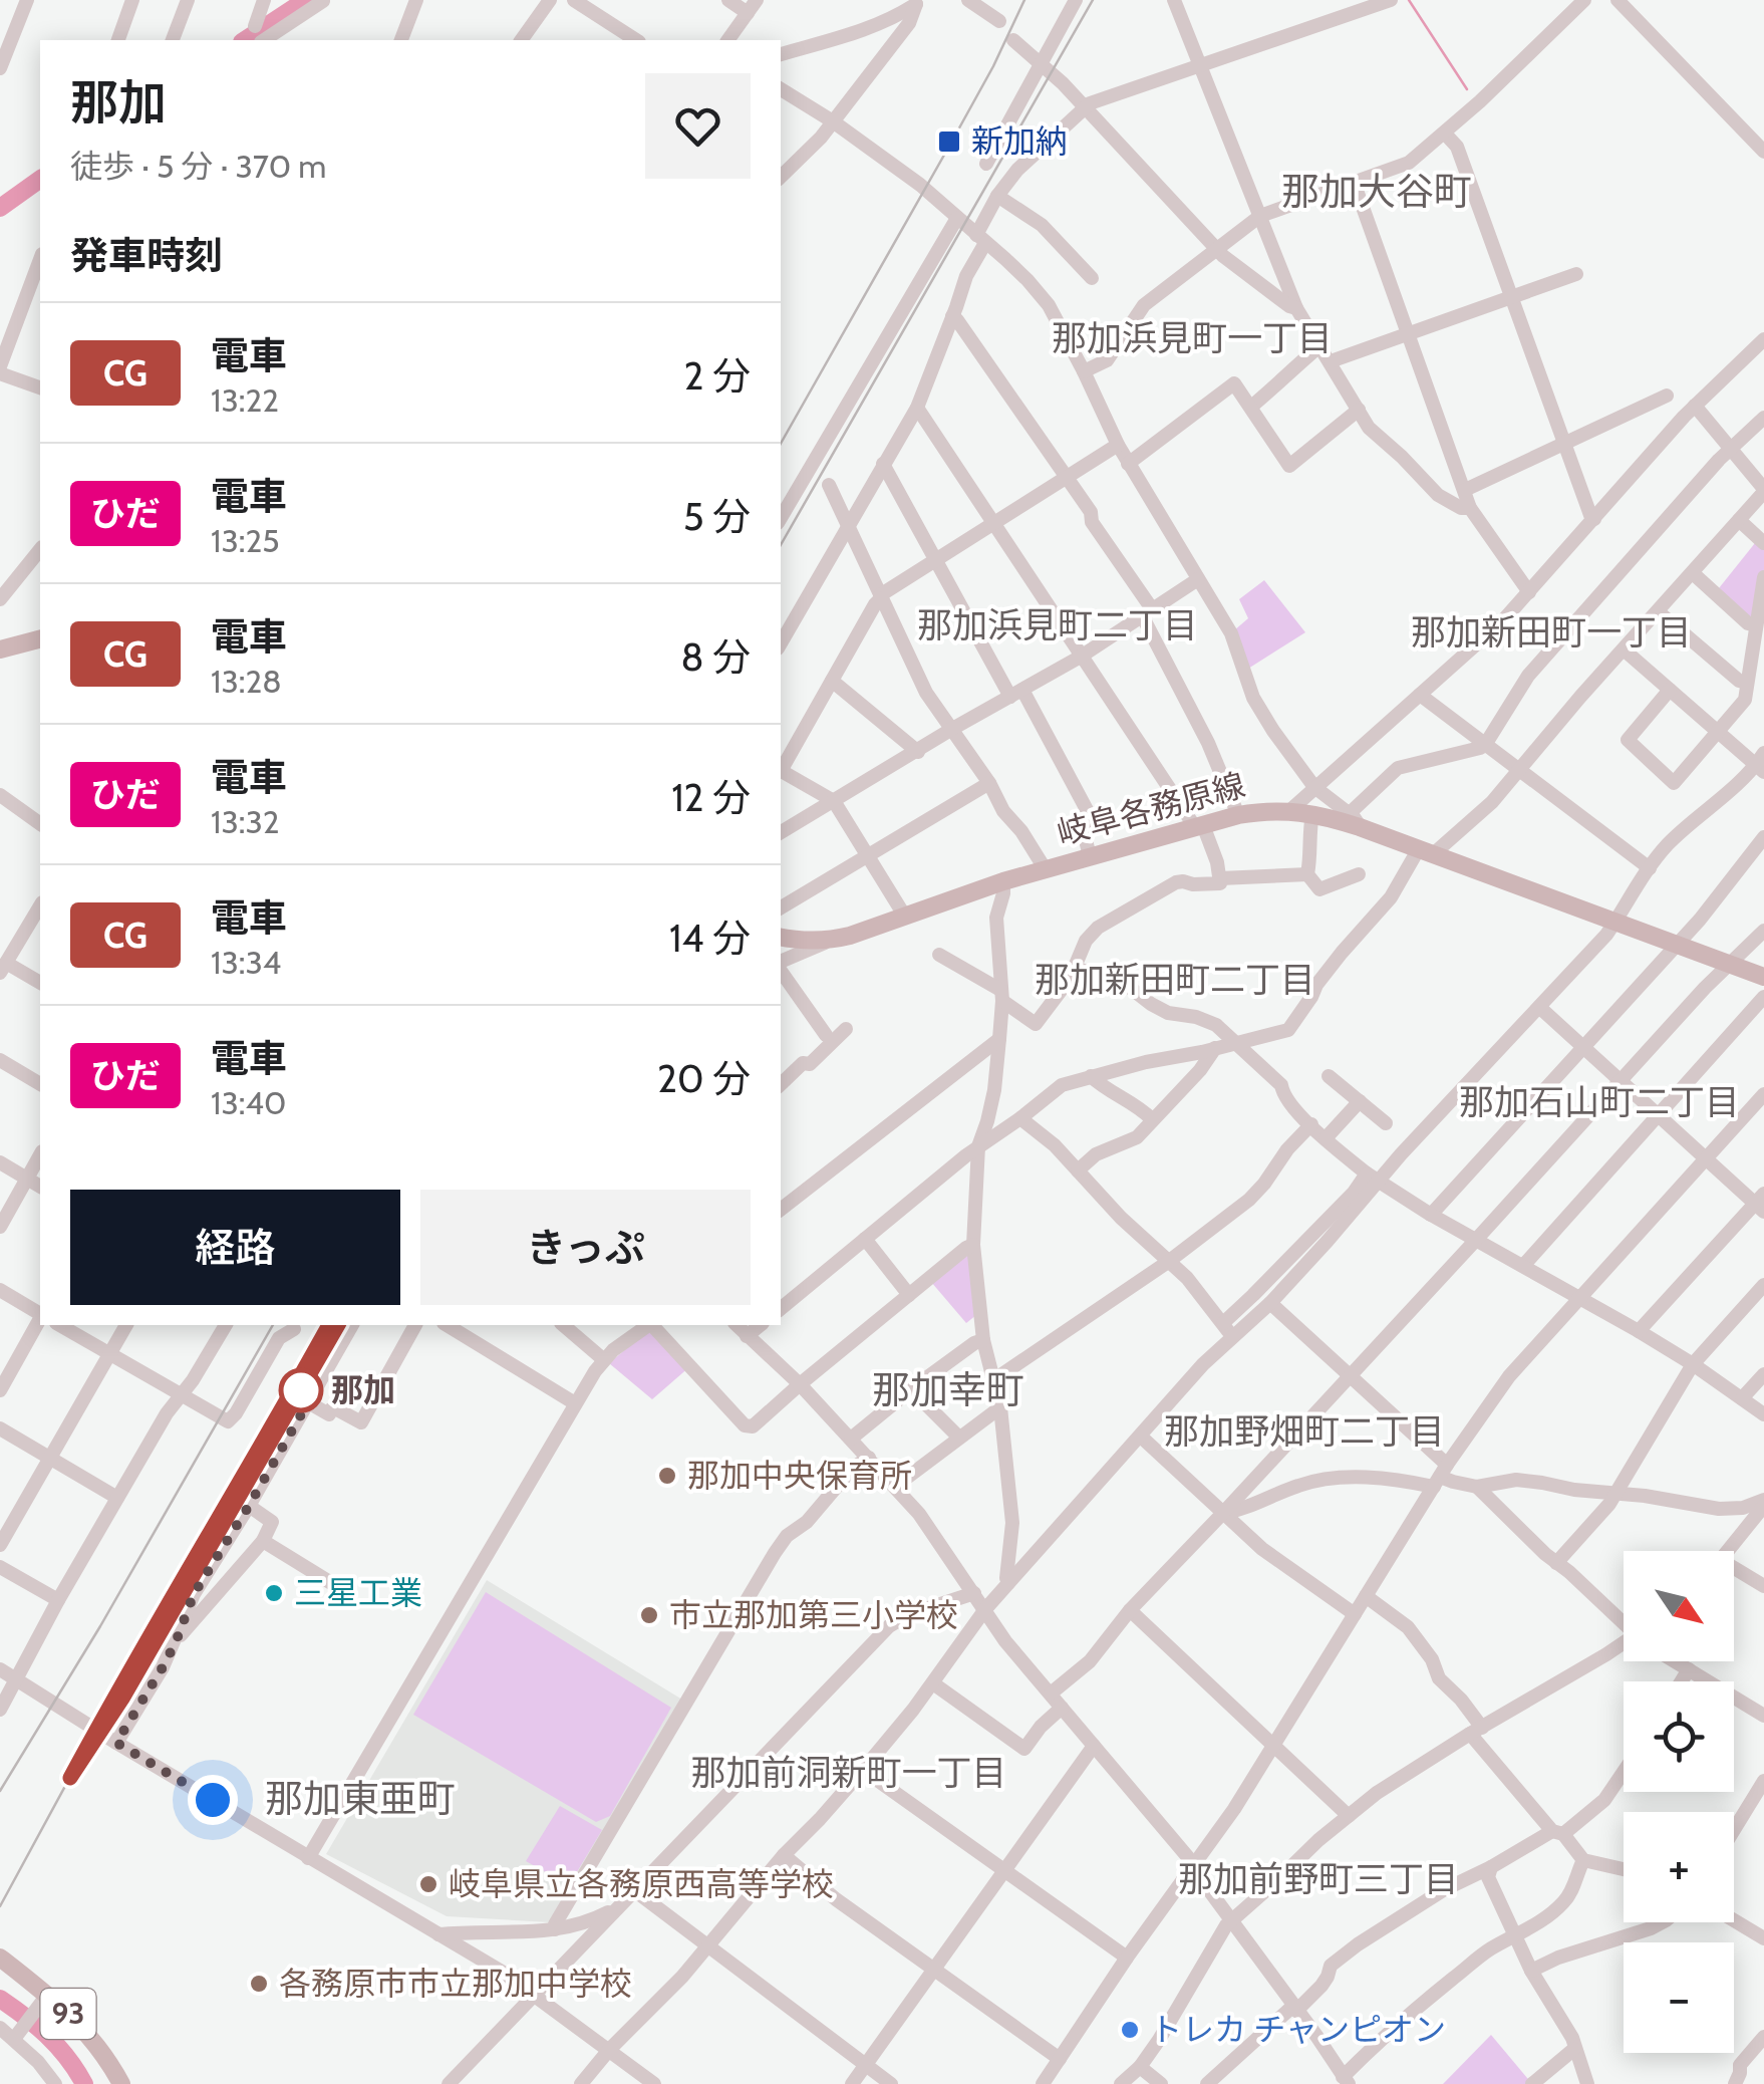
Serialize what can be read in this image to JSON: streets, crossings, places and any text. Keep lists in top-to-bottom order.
{
  "streets": {
    "main road": ["岐阜各務原線", "93"]
  },
  "districts": [
    "那加大谷町",
    "那加浜見町一丁目",
    "那加浜見町二丁目",
    "那加新田町一丁目",
    "那加新田町二丁目",
    "那加石山町二丁目",
    "那加幸町",
    "那加野畑町二丁目",
    "那加前洞新町一丁目",
    "那加東亜町",
    "那加前野町三丁目"
  ],
  "places": {
    "transit": ["新加納"],
    "other": [
      "那加",
      "那加中央保育所",
      "三星工業",
      "市立那加第三小学校",
      "岐阜県立各務原西高等学校",
      "各務原市市立那加中学校",
      "トレカ チャンピオン"
    ]
  },
  "north": "bottom right",
  "page": {
    "heading": [
      ["那加", "徒歩 · 5 分 · 370 m"],
      "発車時刻"
    ],
    "list": [
      {
        "mark": "CG",
        "name": "電車",
        "note": "13:22",
        "value": "2 分"
      },
      {
        "mark": "ひだ",
        "name": "電車",
        "note": "13:25",
        "value": "5 分"
      },
      {
        "mark": "CG",
        "name": "電車",
        "note": "13:28",
        "value": "8 分"
      },
      {
        "mark": "ひだ",
        "name": "電車",
        "note": "13:32",
        "value": "12 分"
      },
      {
        "mark": "CG",
        "name": "電車",
        "note": "13:34",
        "value": "14 分"
      },
      {
        "mark": "ひだ",
        "name": "電車",
        "note": "13:40",
        "value": "20 分"
      }
    ],
    "buttons": ["経路", "きっぷ"],
    "map_buttons": ["+", "−"]
  }
}
